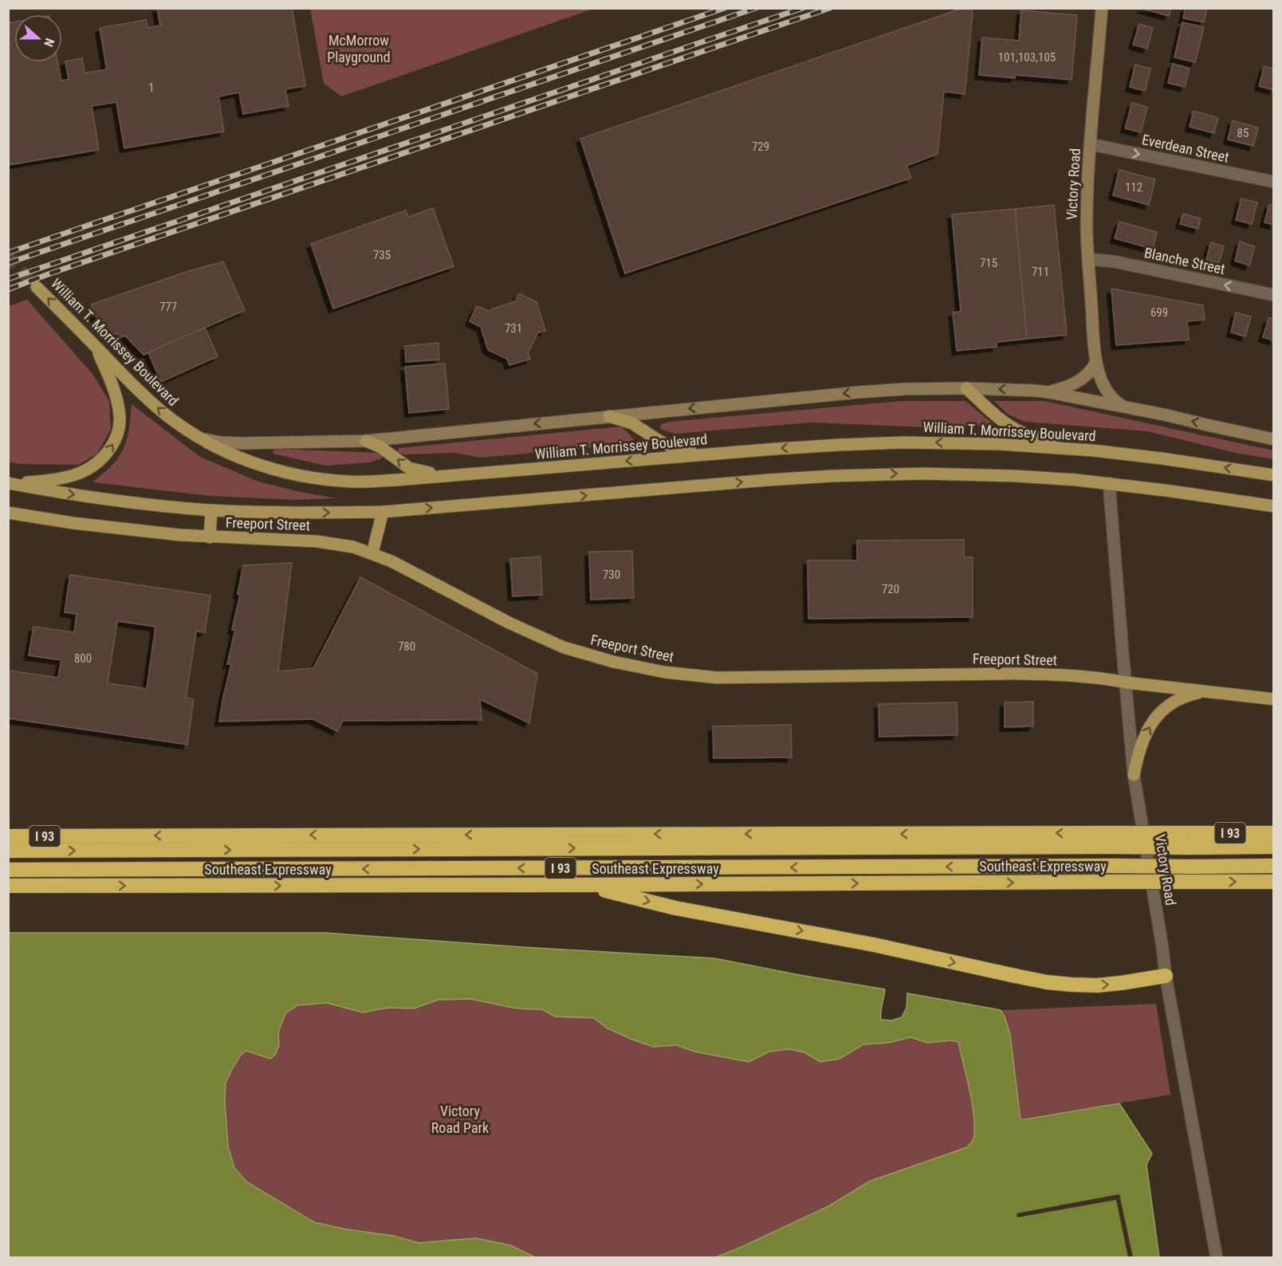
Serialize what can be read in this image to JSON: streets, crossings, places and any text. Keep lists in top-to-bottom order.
{
  "streets": {
    "highway": ["I 93", "Southeast Expressway"],
    "main road": ["Victory Road", "William T. Morrissey Boulevard", "Freeport Street"],
    "street": ["Everdean Street", "Blanche Street"]
  },
  "crossings": [
    ["Everdean Street", "Victory Road"],
    ["Victory Road", "Blanche Street"],
    ["Victory Road", "Freeport Street"]
  ],
  "one_way": ["Everdean Street", "Blanche Street"],
  "parks": ["McMorrow Playground", "Victory Road Park"],
  "house_numbers": [
    "101,103,105",
    "1",
    "85",
    "729",
    "112",
    "735",
    "715",
    "711",
    "777",
    "699",
    "731",
    "730",
    "720",
    "780",
    "800"
  ],
  "north": "right"
}
